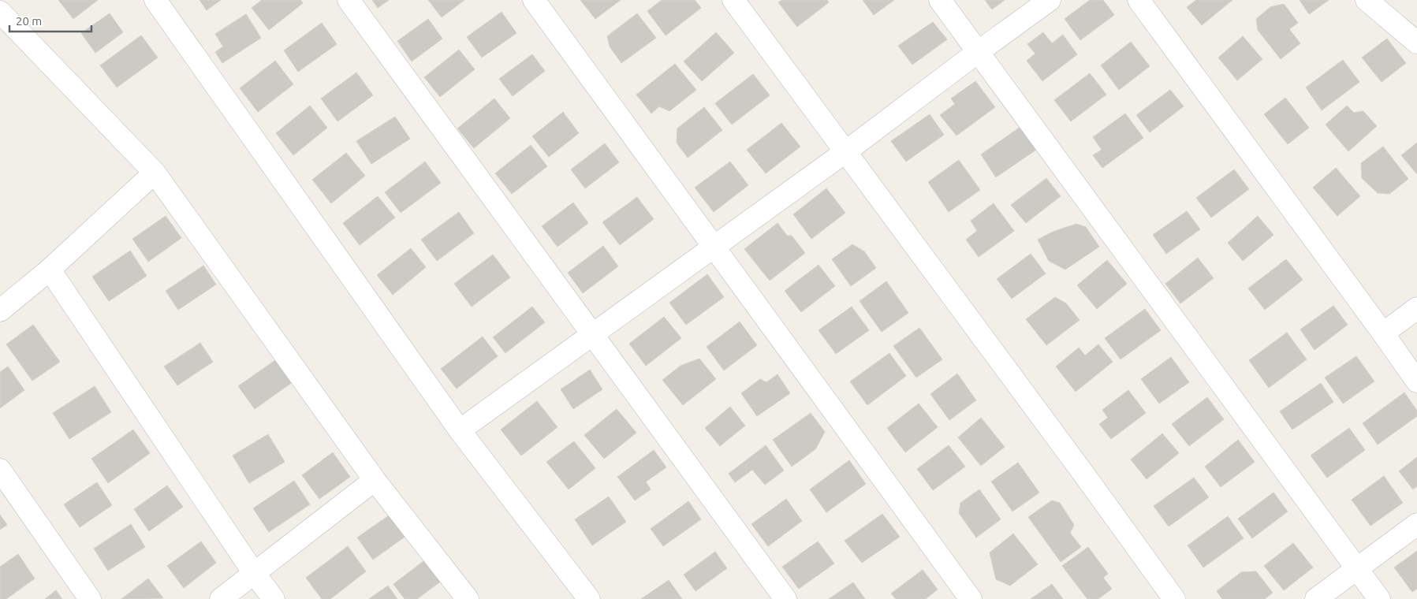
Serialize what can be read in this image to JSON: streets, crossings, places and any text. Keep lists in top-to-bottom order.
{
  "scale_bar": "20 m"
}
